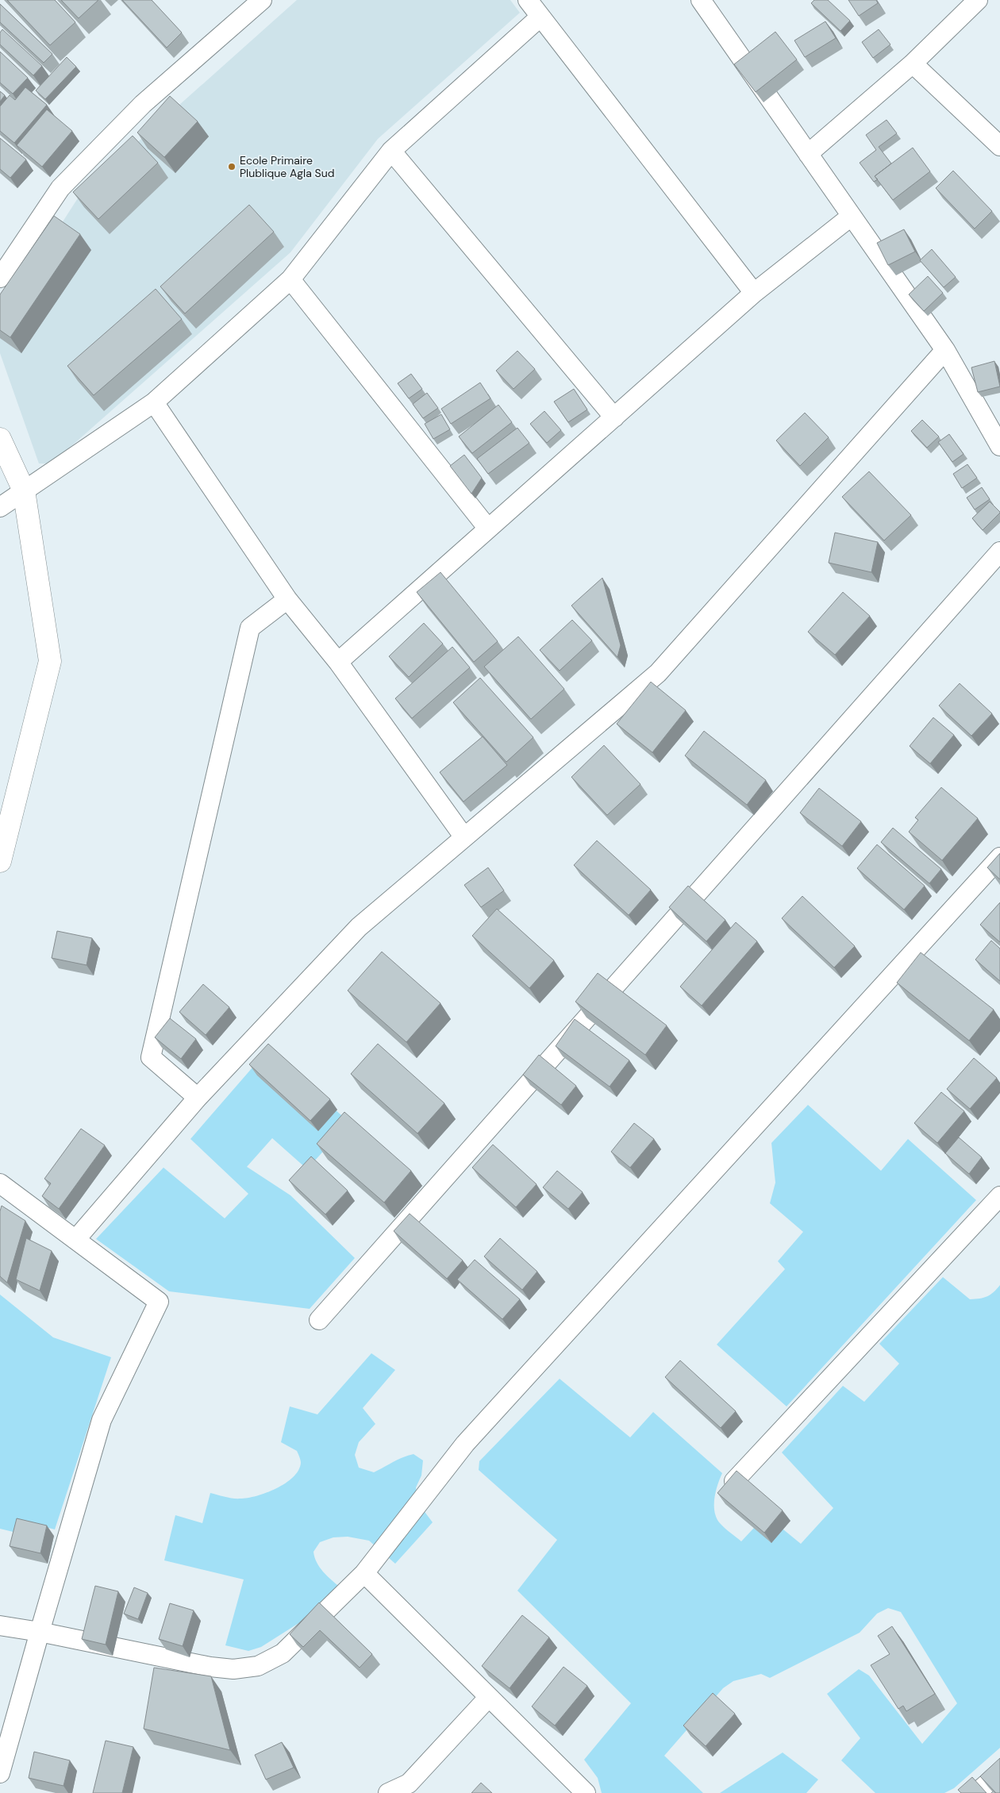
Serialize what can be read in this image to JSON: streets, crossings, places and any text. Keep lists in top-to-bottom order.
{
  "places": ["Ecole Primaire Plublique Agla Sud"]
}
